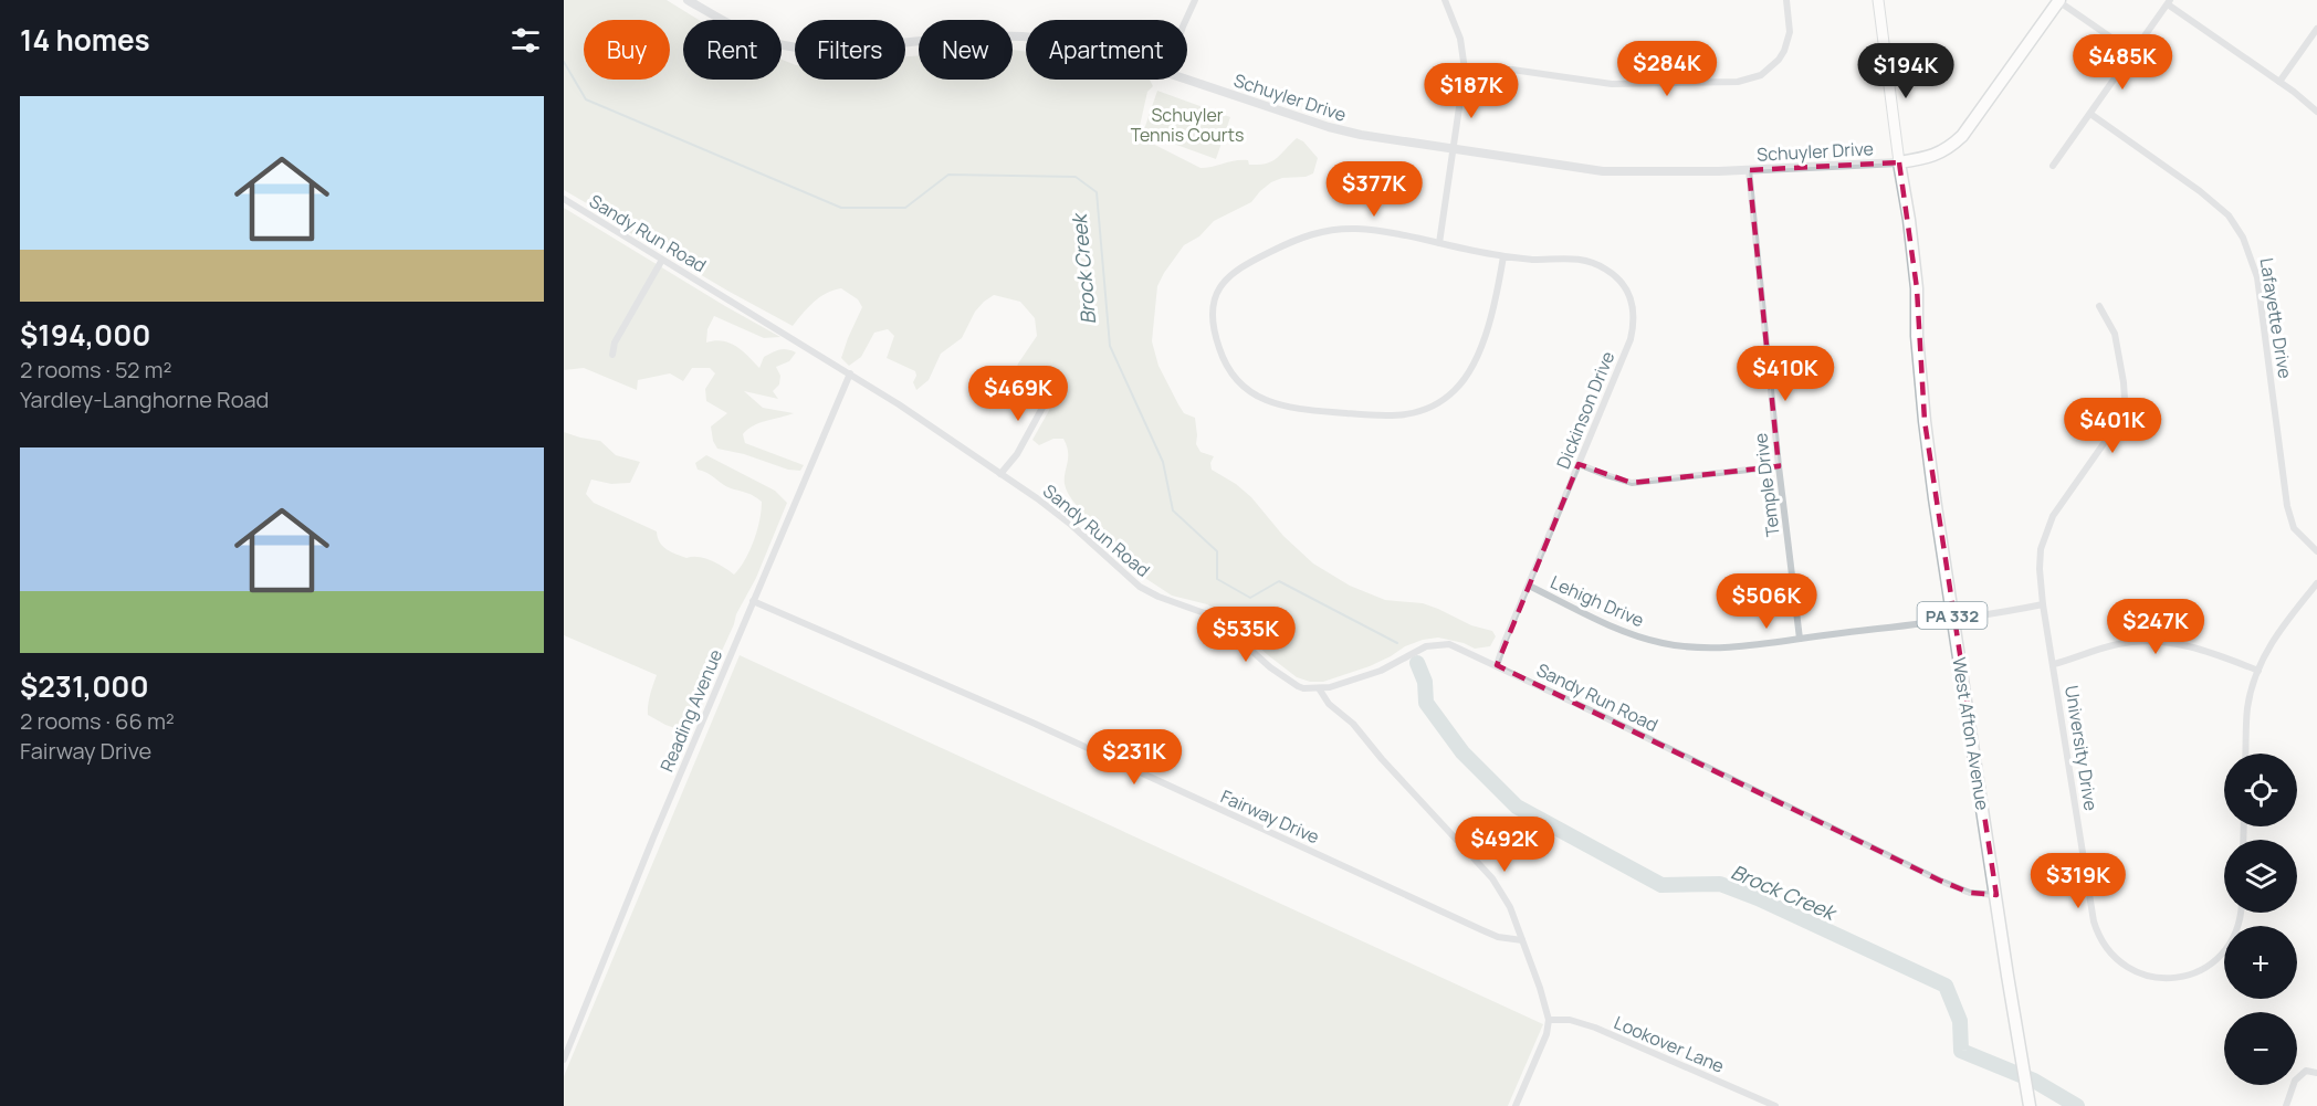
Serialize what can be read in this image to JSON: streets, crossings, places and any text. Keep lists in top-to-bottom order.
{
  "streets": {
    "main road": ["PA 332", "West Afton Avenue"],
    "street": [
      "Schuyler Drive",
      "Sandy Run Road",
      "Lafayette Drive",
      "Dickinson Drive",
      "Temple Drive",
      "Lehigh Drive",
      "Reading Avenue",
      "University Drive",
      "Fairway Drive",
      "Lookover Lane"
    ]
  },
  "crossings": [
    ["Schuyler Drive", "Temple Drive"],
    ["Schuyler Drive", "West Afton Avenue"],
    ["Sandy Run Road", "Dickinson Drive"],
    ["Sandy Run Road", "Reading Avenue"],
    ["Sandy Run Road", "West Afton Avenue"],
    ["Dickinson Drive", "Lehigh Drive"],
    ["Temple Drive", "Lehigh Drive"],
    ["Lehigh Drive", "West Afton Avenue"],
    ["Lehigh Drive", "University Drive"],
    ["Reading Avenue", "Fairway Drive"]
  ],
  "water": ["Brock Creek"],
  "parks": ["Schuyler Tennis Courts"],
  "page": {
    "heading": "14 homes",
    "chip": [
      "Buy",
      "Rent",
      "Filters",
      "New",
      "Apartment"
    ],
    "price": [
      "$485K",
      "$284K",
      "$194K",
      "$187K",
      "$377K",
      "$410K",
      "$469K",
      "$401K",
      "$506K",
      "$247K",
      "$535K",
      "$231K",
      "$492K",
      "$319K"
    ],
    "list": [
      {
        "name": "$194,000",
        "note": "2 rooms · 52 m² · Yardley-Langhorne Road"
      },
      {
        "name": "$231,000",
        "note": "2 rooms · 66 m² · Fairway Drive"
      }
    ],
    "map_buttons": ["+", "−"]
  }
}
